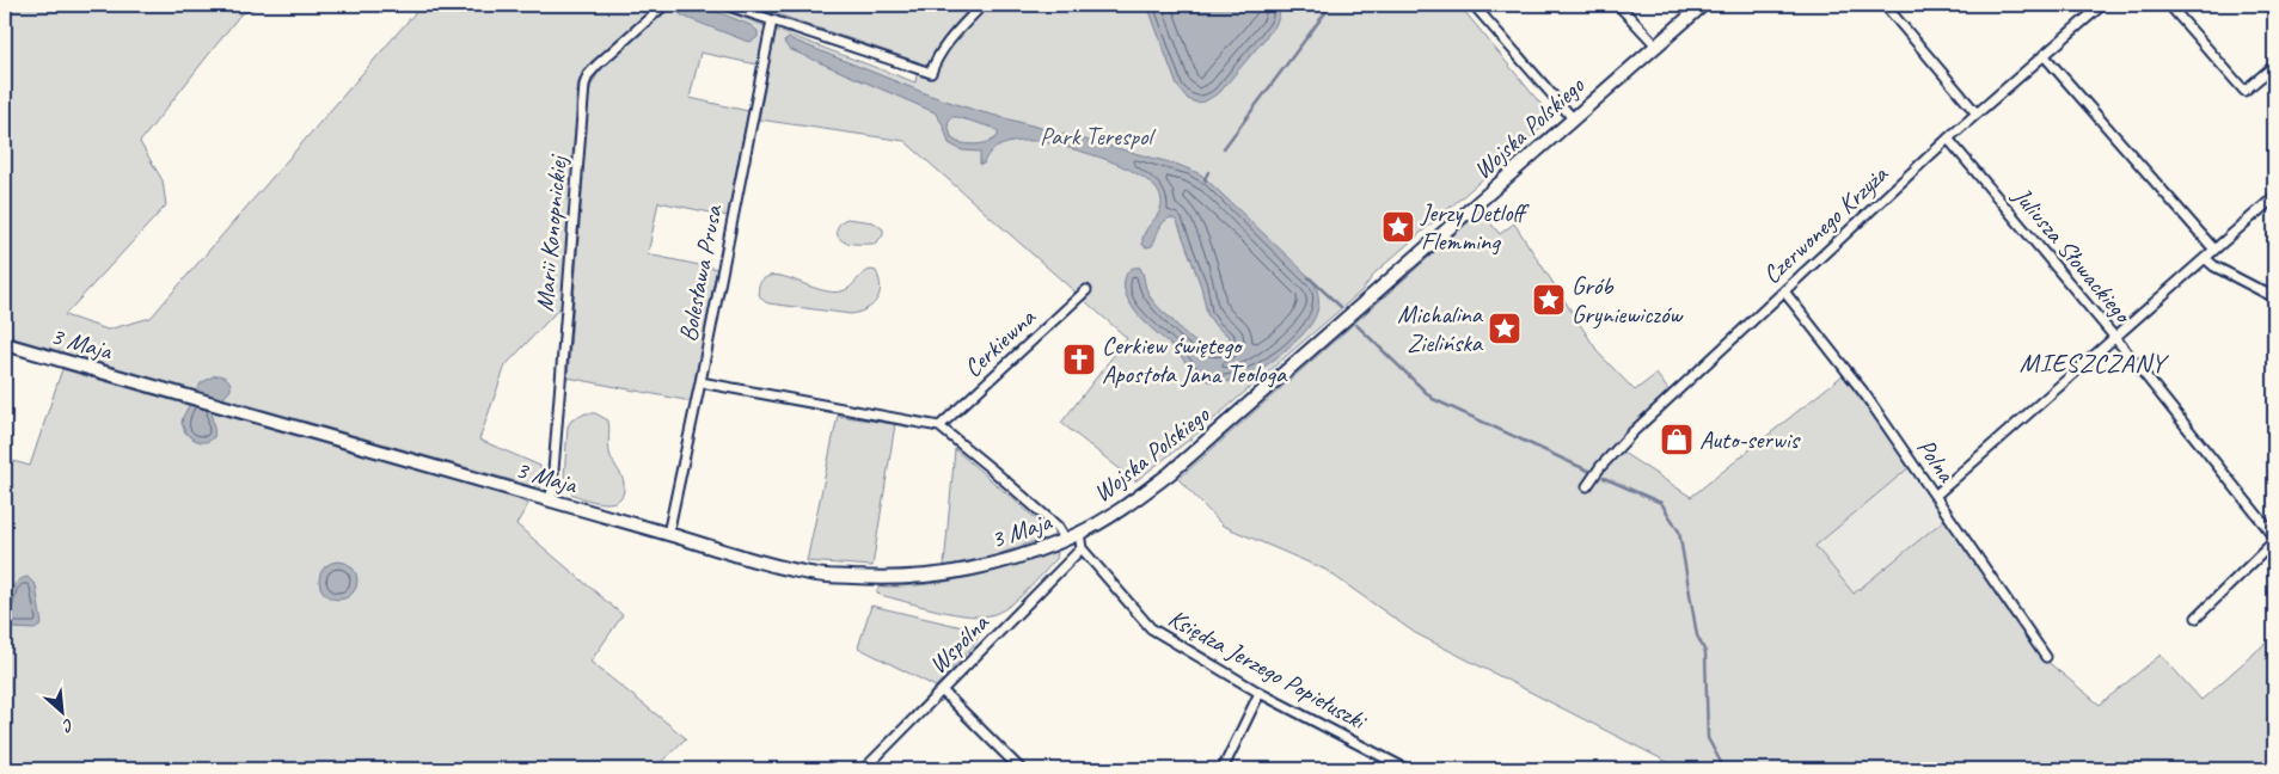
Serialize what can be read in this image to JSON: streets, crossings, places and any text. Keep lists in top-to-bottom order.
{
  "streets": {
    "street": [
      "Wojska Polskiego",
      "Czerwonego Krzyża",
      "Marii Konopnickiej",
      "Juliusza Słowackiego",
      "Bolesława Prusa",
      "3 Maja",
      "Cerkiewna",
      "Polna",
      "Wspólna",
      "Księdza Jerzego Popiełuszki"
    ]
  },
  "crossings": [
    ["Wojska Polskiego", "3 Maja"],
    ["Czerwonego Krzyża", "Juliusza Słowackiego"],
    ["Czerwonego Krzyża", "Polna"],
    ["Marii Konopnickiej", "3 Maja"],
    ["Bolesława Prusa", "3 Maja"],
    ["Wspólna", "Księdza Jerzego Popiełuszki"]
  ],
  "districts": ["MIESZCZANY"],
  "parks": ["Park Terespol"],
  "places": {
    "place": ["Jerzy Detloff Flemming", "Grób Gryniewiczów", "Michalina Zielińska"],
    "church": ["Cerkiew świętego Apostoła Jana Teologa"],
    "shop": ["Auto-serwis"]
  },
  "north": "bottom right"
}
